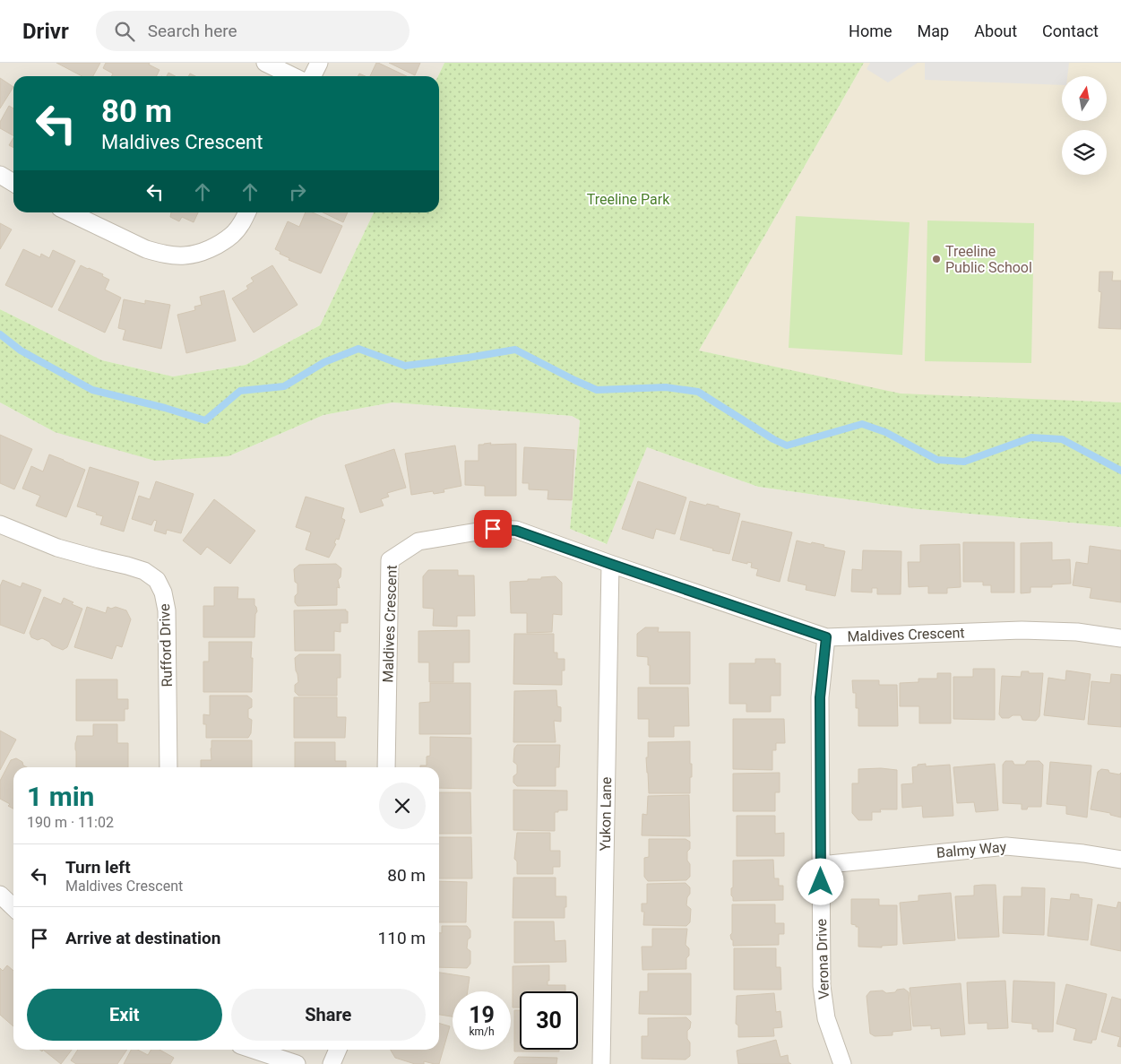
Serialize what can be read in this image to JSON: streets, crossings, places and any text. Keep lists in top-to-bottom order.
{
  "streets": {
    "street": [
      "Maldives Crescent",
      "Rufford Drive",
      "Yukon Lane",
      "Balmy Way",
      "Verona Drive"
    ]
  },
  "crossings": [
    ["Maldives Crescent", "Yukon Lane"],
    ["Maldives Crescent", "Verona Drive"],
    ["Balmy Way", "Verona Drive"]
  ],
  "parks": ["Treeline Park"],
  "places": ["Treeline Public School"],
  "north": "top",
  "page": {
    "header": "Drivr",
    "search": "Search here",
    "nav": [
      "Home",
      "Map",
      "About",
      "Contact"
    ],
    "turn": ["80 m", "Maldives Crescent"],
    "heading": ["1 min", "190 m · 11:02"],
    "list": [
      {
        "name": "Turn left",
        "note": "Maldives Crescent",
        "value": "80 m"
      },
      {
        "name": "Arrive at destination",
        "value": "110 m"
      }
    ],
    "buttons": ["Exit", "Share"],
    "speed": "19 km/h",
    "limit": "30"
  }
}
